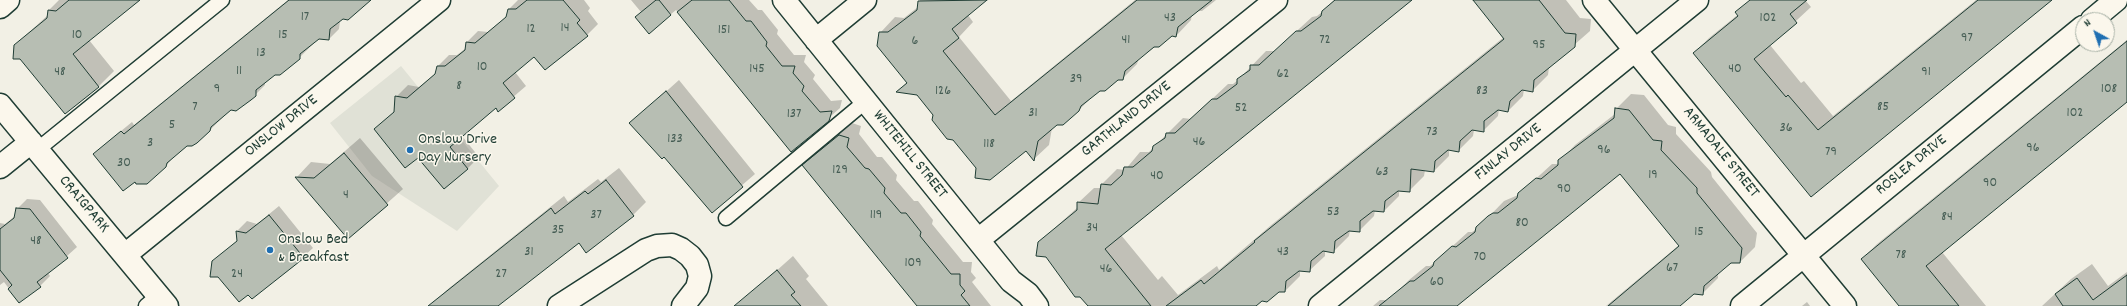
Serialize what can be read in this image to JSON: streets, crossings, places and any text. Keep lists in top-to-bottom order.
{
  "streets": {
    "street": [
      "GARTHLAND DRIVE",
      "ONSLOW DRIVE",
      "FINLAY DRIVE",
      "ARMADALE STREET",
      "WHITEHILL STREET",
      "ROSLEA DRIVE",
      "CRAIGPARK"
    ]
  },
  "crossings": [
    ["GARTHLAND DRIVE", "WHITEHILL STREET"],
    ["ONSLOW DRIVE", "CRAIGPARK"],
    ["FINLAY DRIVE", "ARMADALE STREET"],
    ["ARMADALE STREET", "ROSLEA DRIVE"]
  ],
  "places": ["Onslow Drive Day Nursery", "Onslow Bed & Breakfast"],
  "house_numbers": [
    "17",
    "43",
    "102",
    "14",
    "12",
    "151",
    "10",
    "15",
    "97",
    "41",
    "72",
    "6",
    "95",
    "13",
    "10",
    "145",
    "40",
    "11",
    "48",
    "91",
    "62",
    "39",
    "8",
    "9",
    "108",
    "126",
    "83",
    "7",
    "85",
    "52",
    "31",
    "102",
    "137",
    "5",
    "36",
    "73",
    "133",
    "46",
    "3",
    "118",
    "96",
    "96",
    "79",
    "30",
    "129",
    "63",
    "19",
    "40",
    "90",
    "90",
    "4",
    "53",
    "37",
    "119",
    "84",
    "80",
    "34",
    "35",
    "15",
    "48",
    "31",
    "43",
    "78",
    "70",
    "109",
    "67",
    "46",
    "24",
    "27",
    "60"
  ],
  "north": "top left"
}
